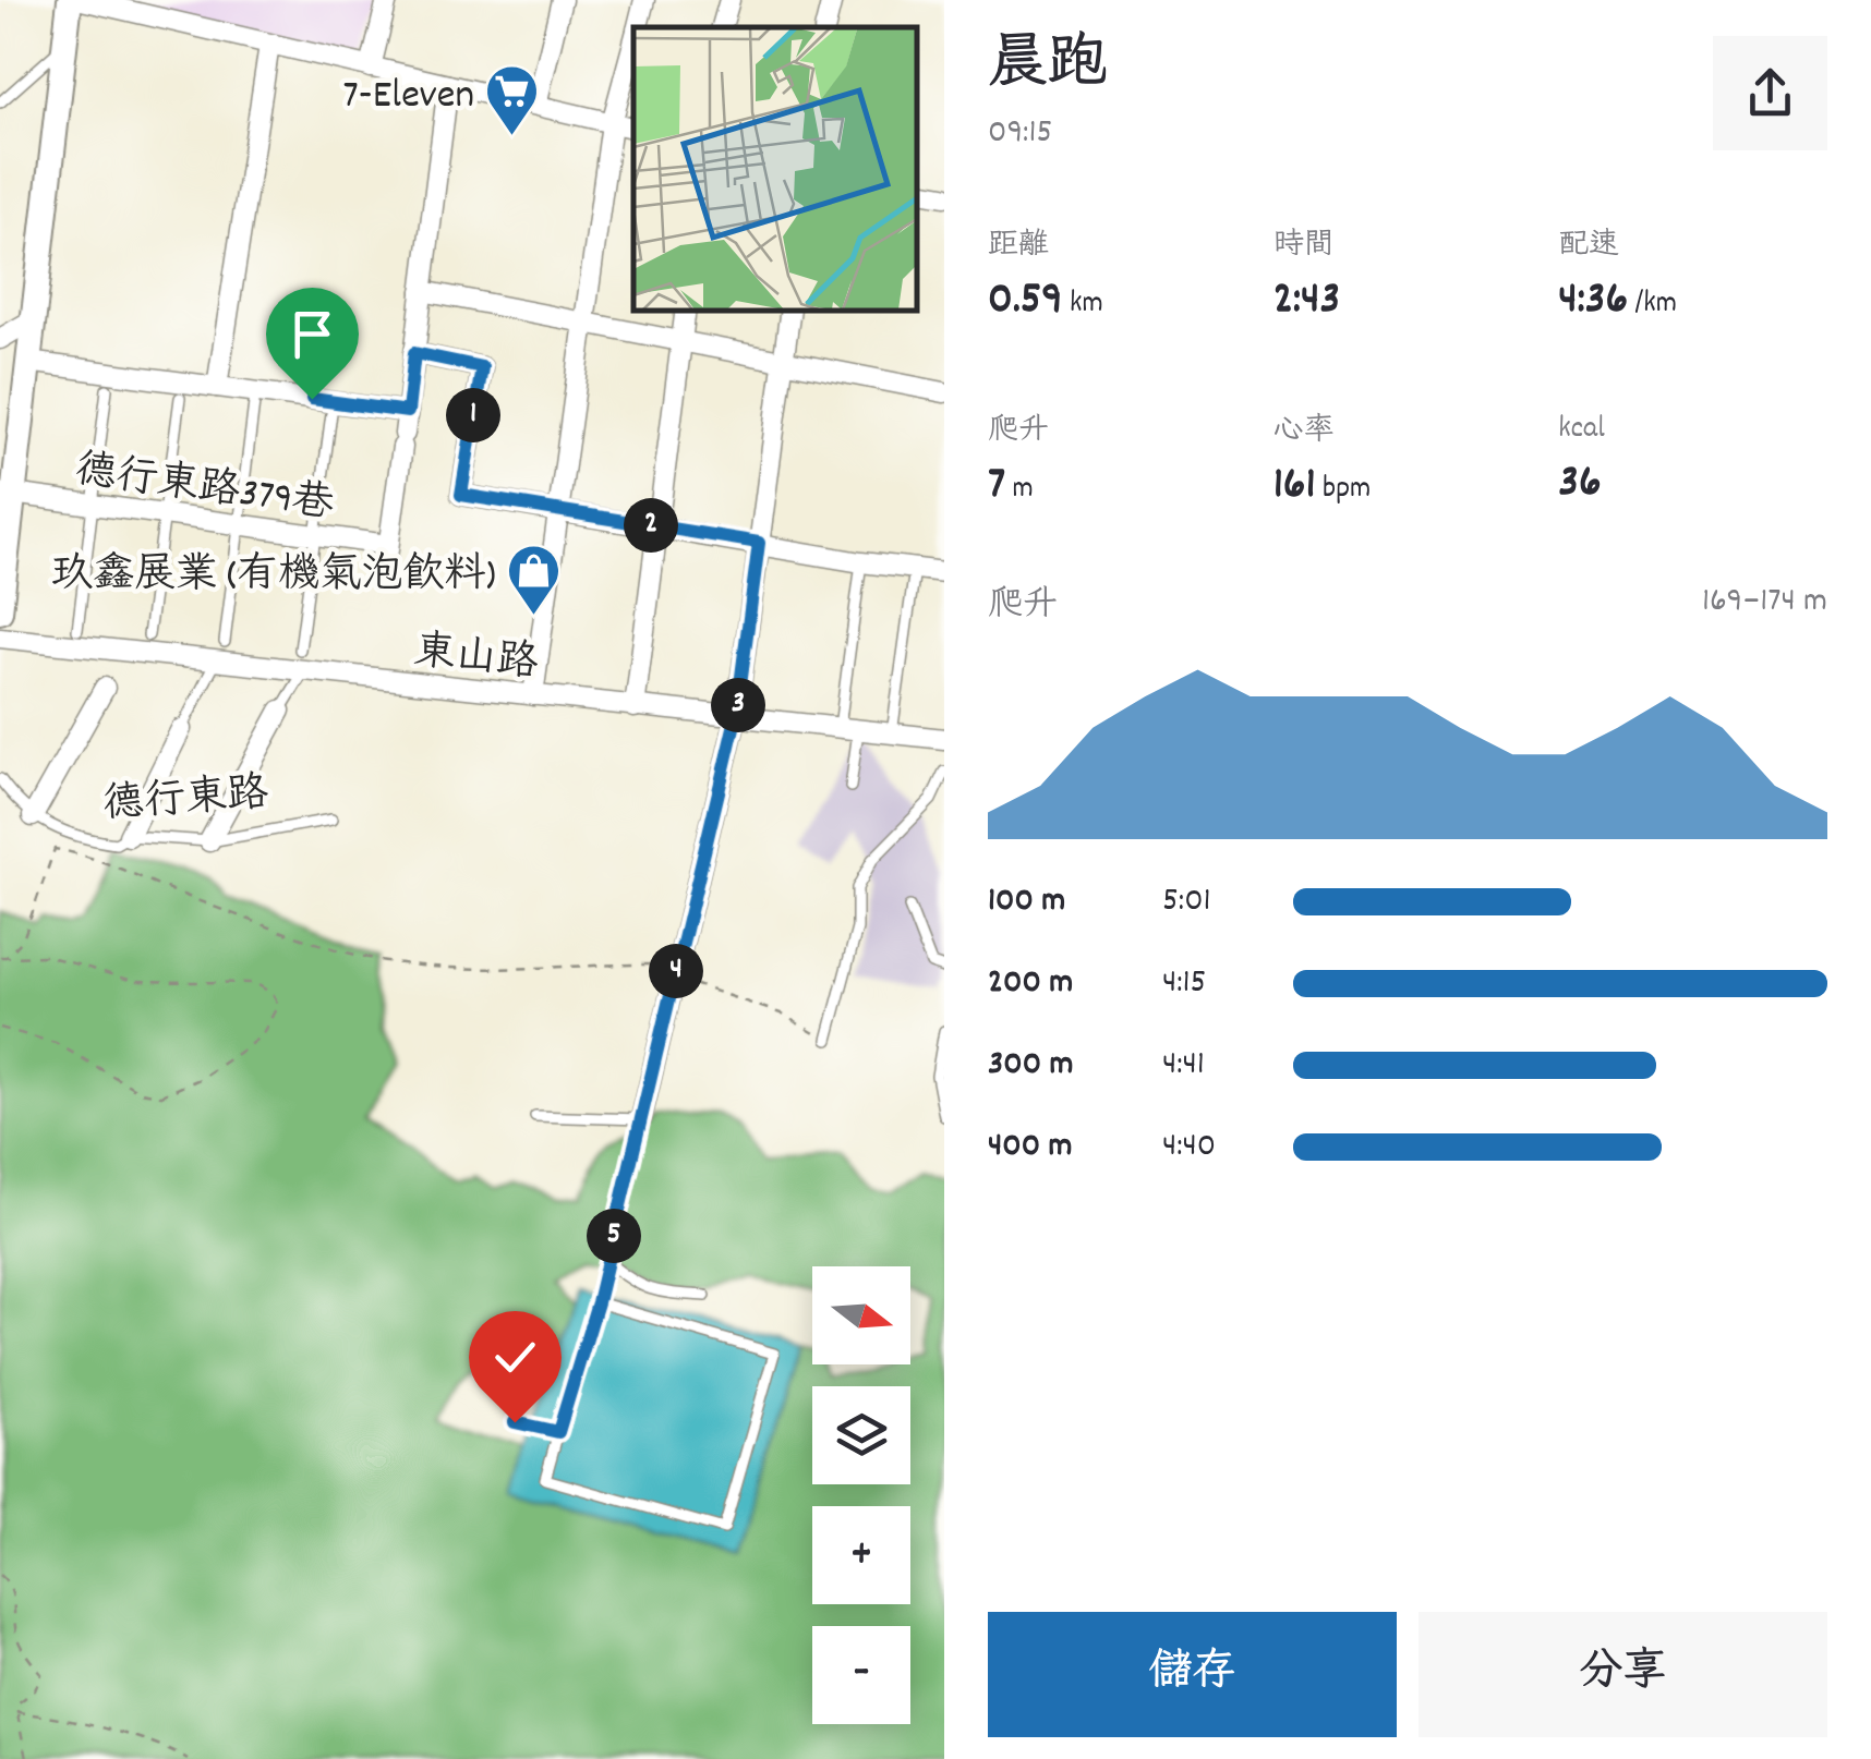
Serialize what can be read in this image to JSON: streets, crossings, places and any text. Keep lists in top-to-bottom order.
{
  "streets": {
    "street": ["德行東路379巷", "東山路"],
    "lane": ["德行東路"]
  },
  "places": {
    "supermarket": ["7-Eleven"],
    "shop": ["玖鑫展業 (有機氣泡飲料)"]
  },
  "north": "right",
  "page": {
    "heading": ["晨跑", "09:15"],
    "stats": [
      ["距離", "0.59 km"],
      ["時間", "2:43"],
      ["配速", "4:36 /km"],
      ["爬升", "7 m"],
      ["心率", "161 bpm"],
      ["kcal", "36"]
    ],
    "pins": [
      "1",
      "2",
      "3",
      "4",
      "5"
    ],
    "chart": ["爬升", "169–174 m"],
    "list": [
      {
        "name": "100 m",
        "note": "5:01"
      },
      {
        "name": "200 m",
        "note": "4:15"
      },
      {
        "name": "300 m",
        "note": "4:41"
      },
      {
        "name": "400 m",
        "note": "4:40"
      }
    ],
    "map_buttons": ["+", "−"],
    "buttons": ["儲存", "分享"]
  }
}
